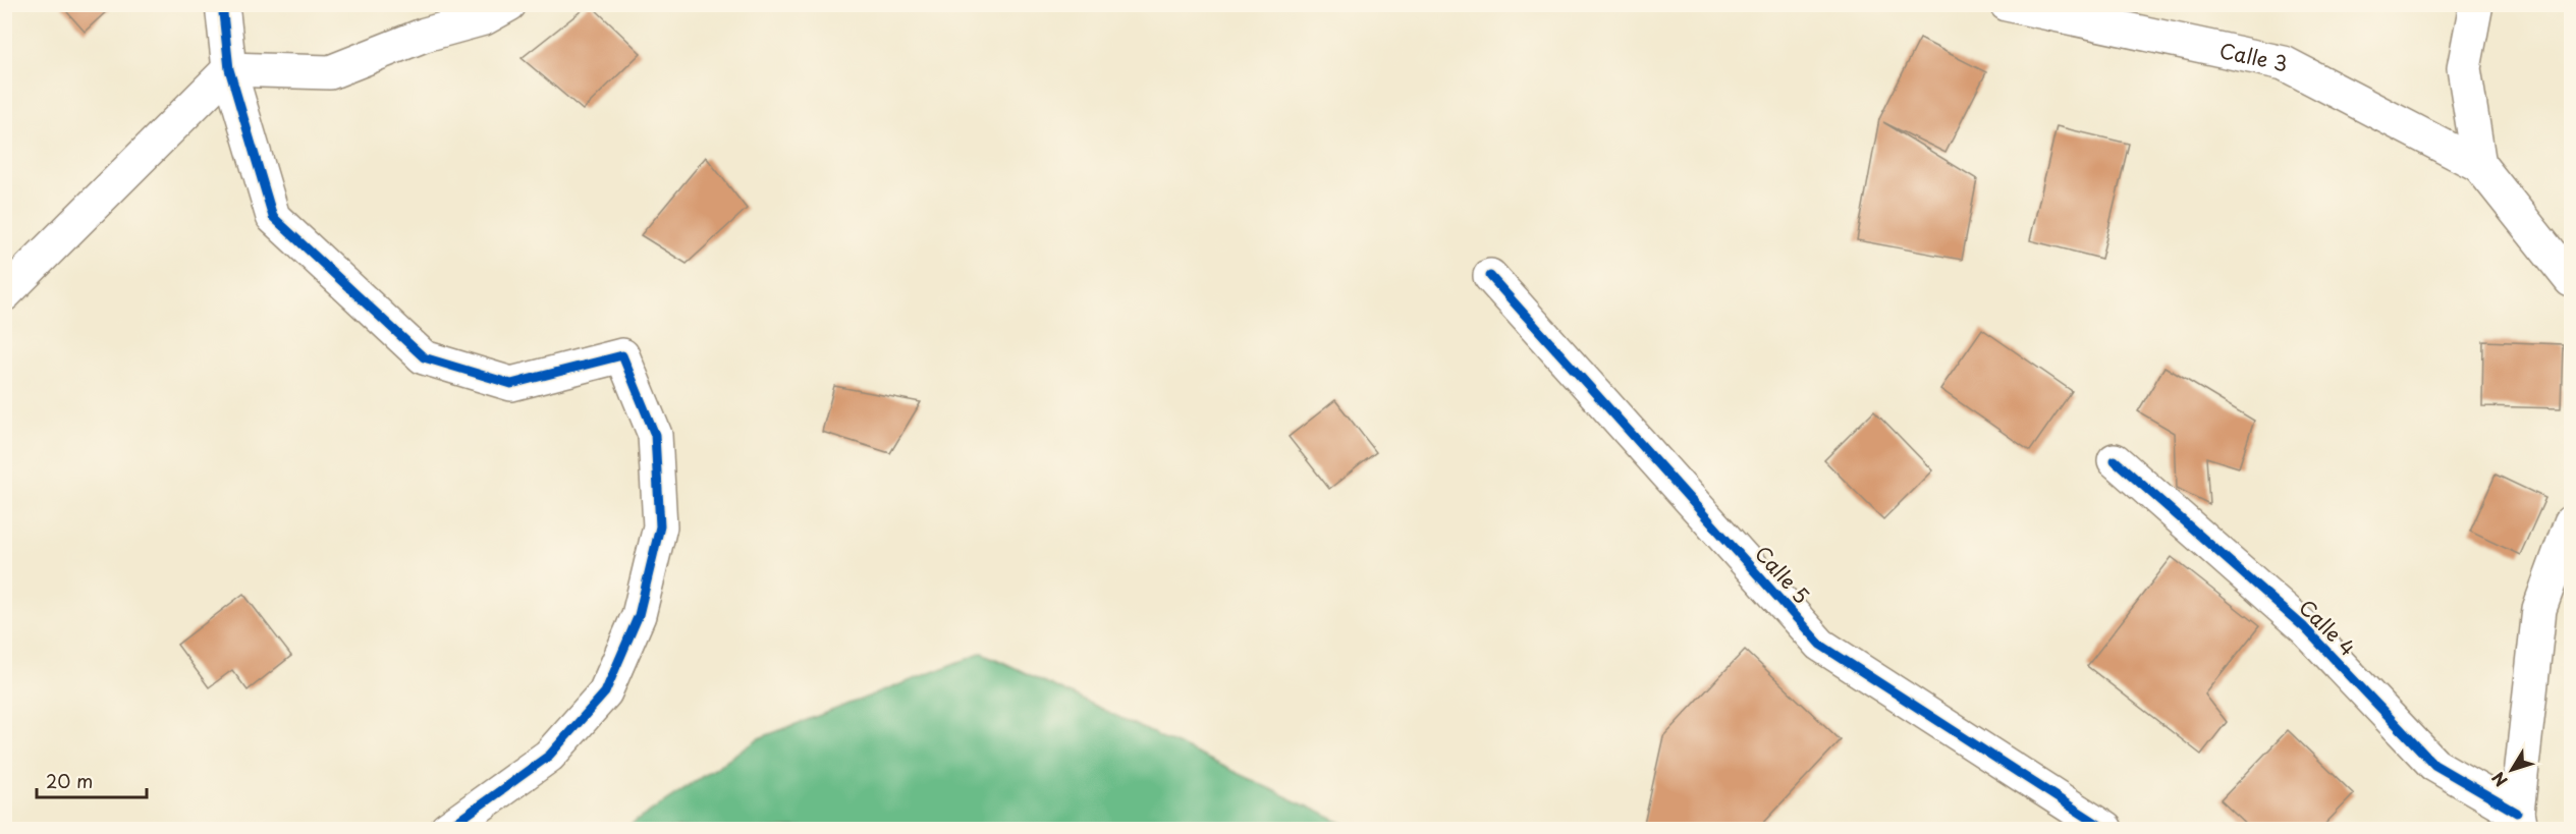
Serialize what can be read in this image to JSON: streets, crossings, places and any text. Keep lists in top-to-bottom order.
{
  "streets": {
    "street": ["Calle 3", "Calle 5", "Calle 4"]
  },
  "scale_bar": "20 m",
  "north": "bottom left"
}
